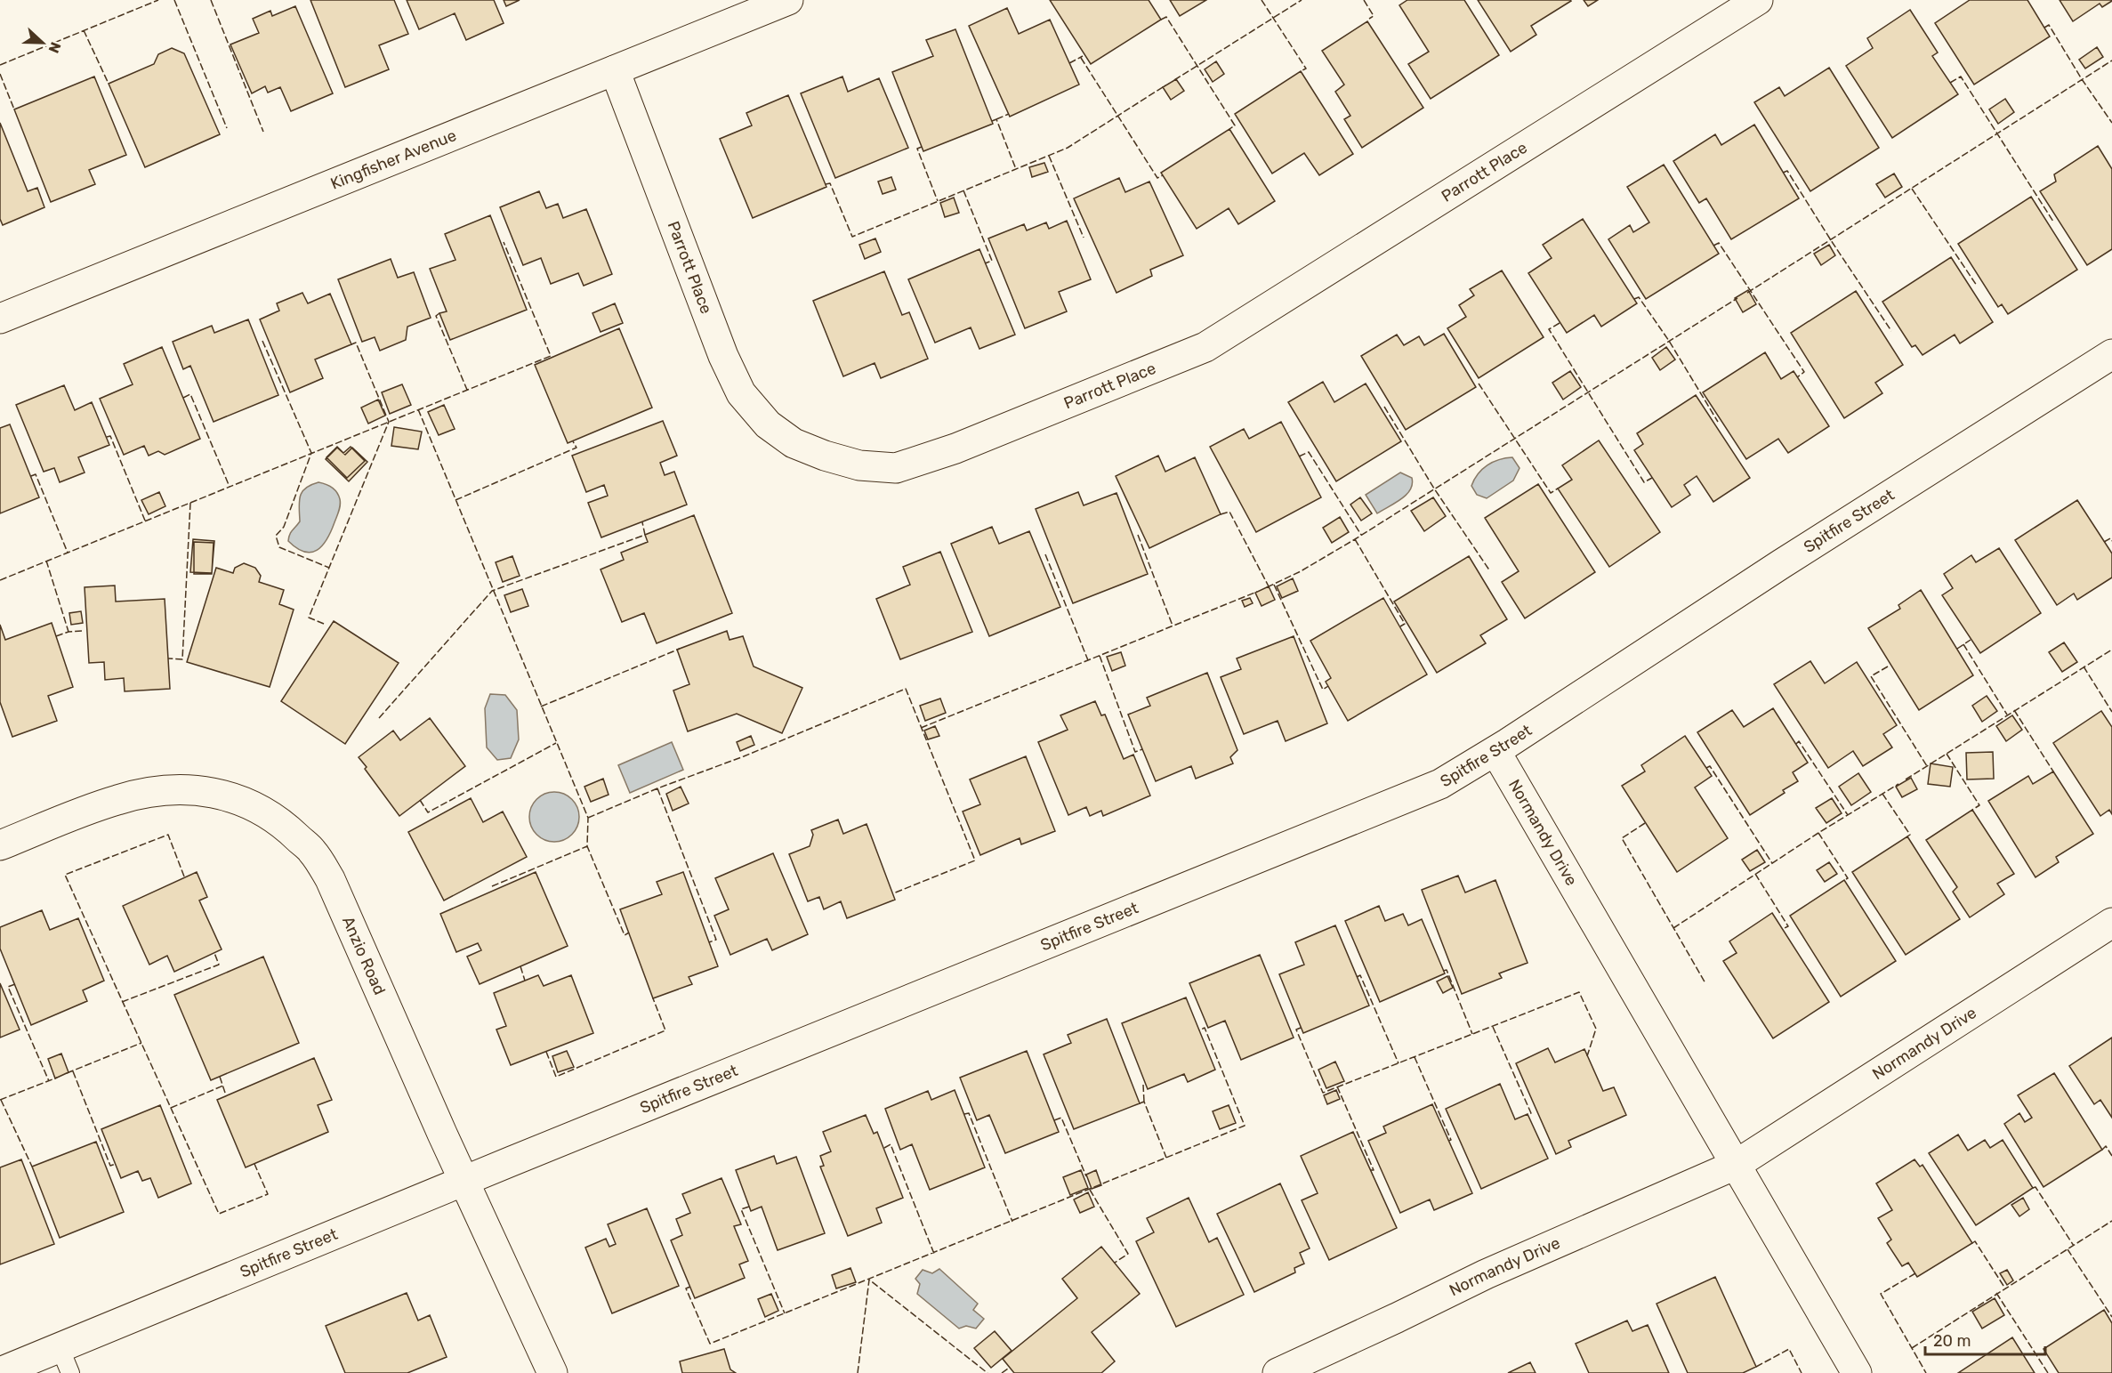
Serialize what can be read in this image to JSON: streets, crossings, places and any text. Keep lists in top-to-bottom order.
{
  "streets": {
    "street": [
      "Kingfisher Avenue",
      "Parrott Place",
      "Spitfire Street",
      "Normandy Drive",
      "Anzio Road"
    ]
  },
  "crossings": [
    ["Kingfisher Avenue", "Parrott Place"],
    ["Spitfire Street", "Normandy Drive"],
    ["Spitfire Street", "Anzio Road"]
  ],
  "scale_bar": "20 m",
  "north": "right"
}
